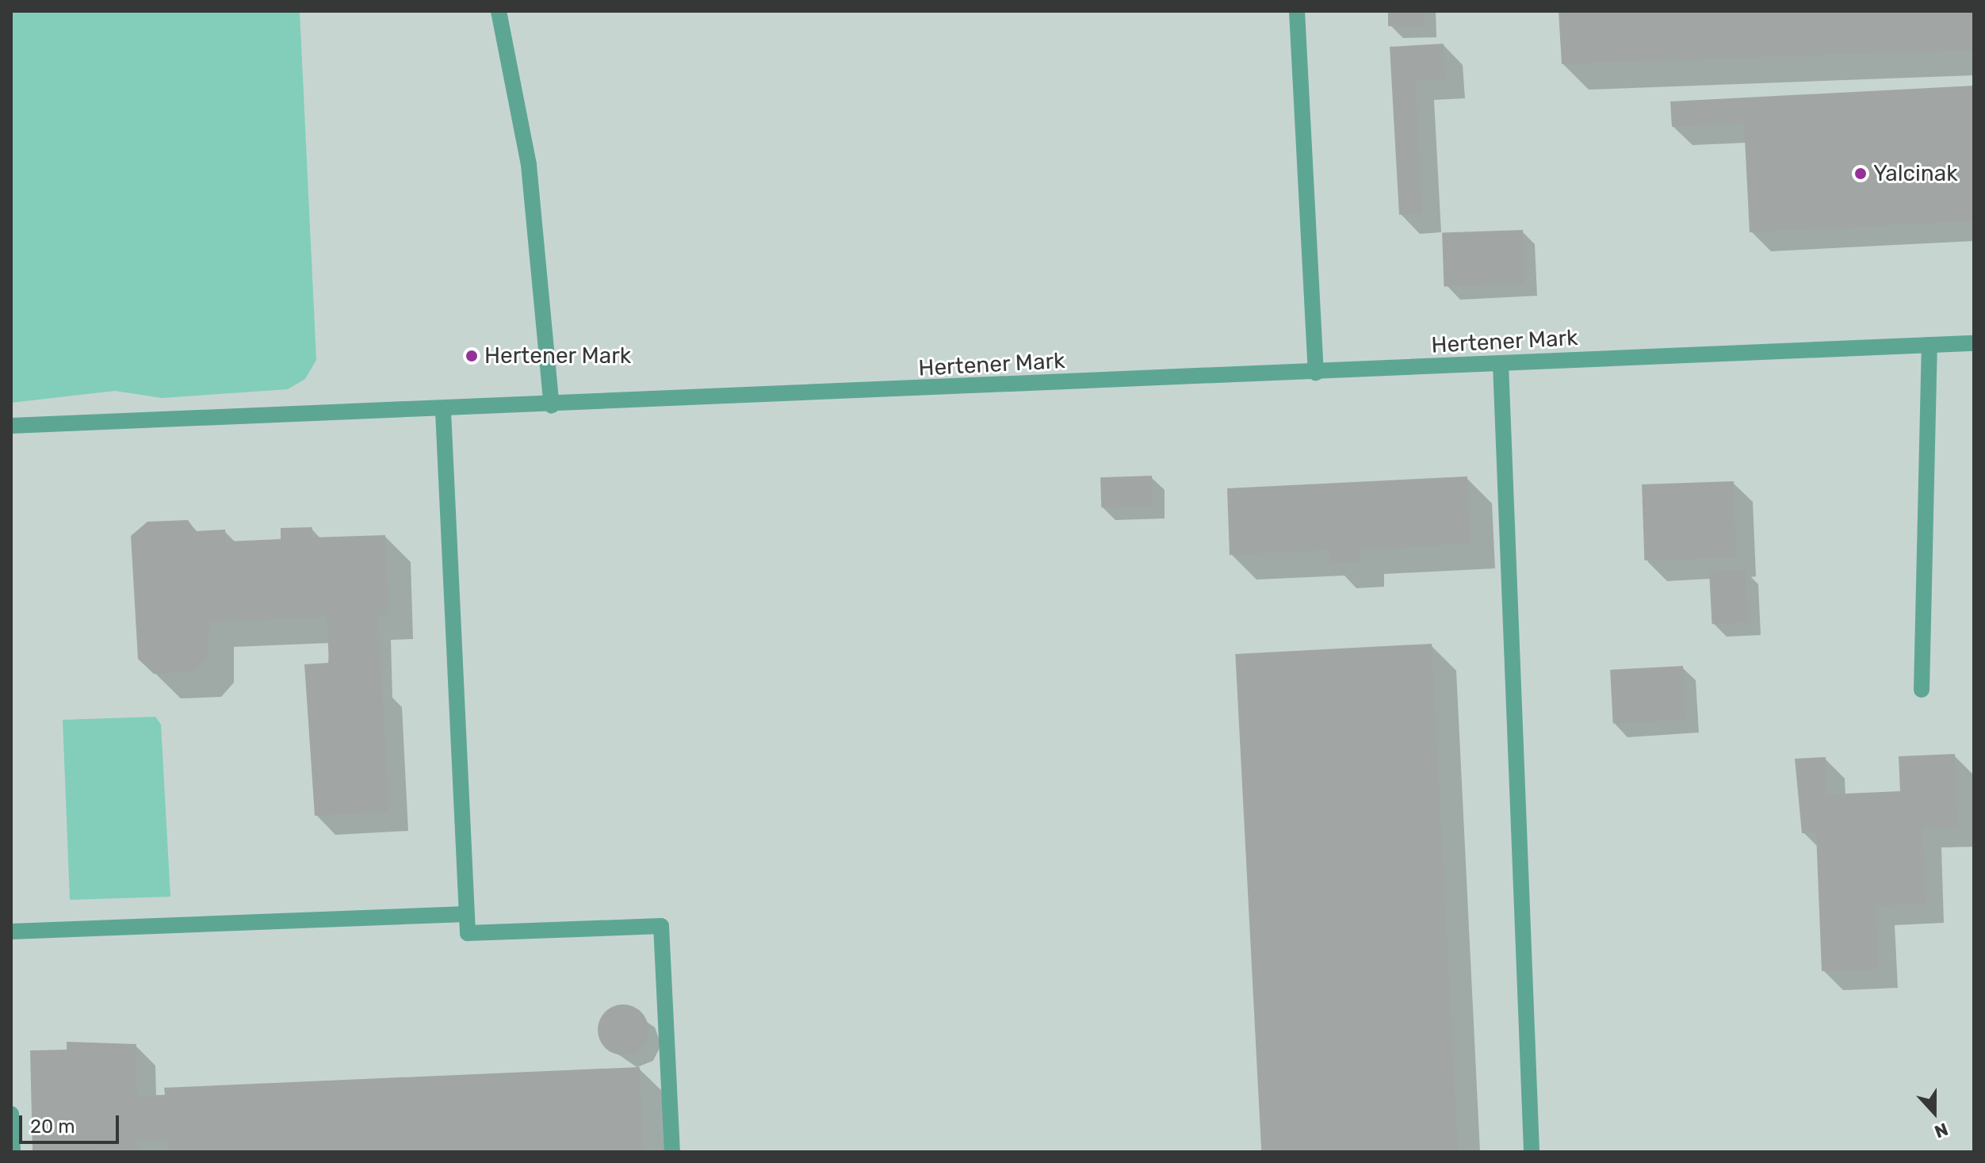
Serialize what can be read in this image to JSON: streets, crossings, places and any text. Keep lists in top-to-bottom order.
{
  "streets": {
    "street": ["Hertener Mark"]
  },
  "places": ["Yalcinak", "Hertener Mark"],
  "scale_bar": "20 m",
  "north": "bottom"
}
